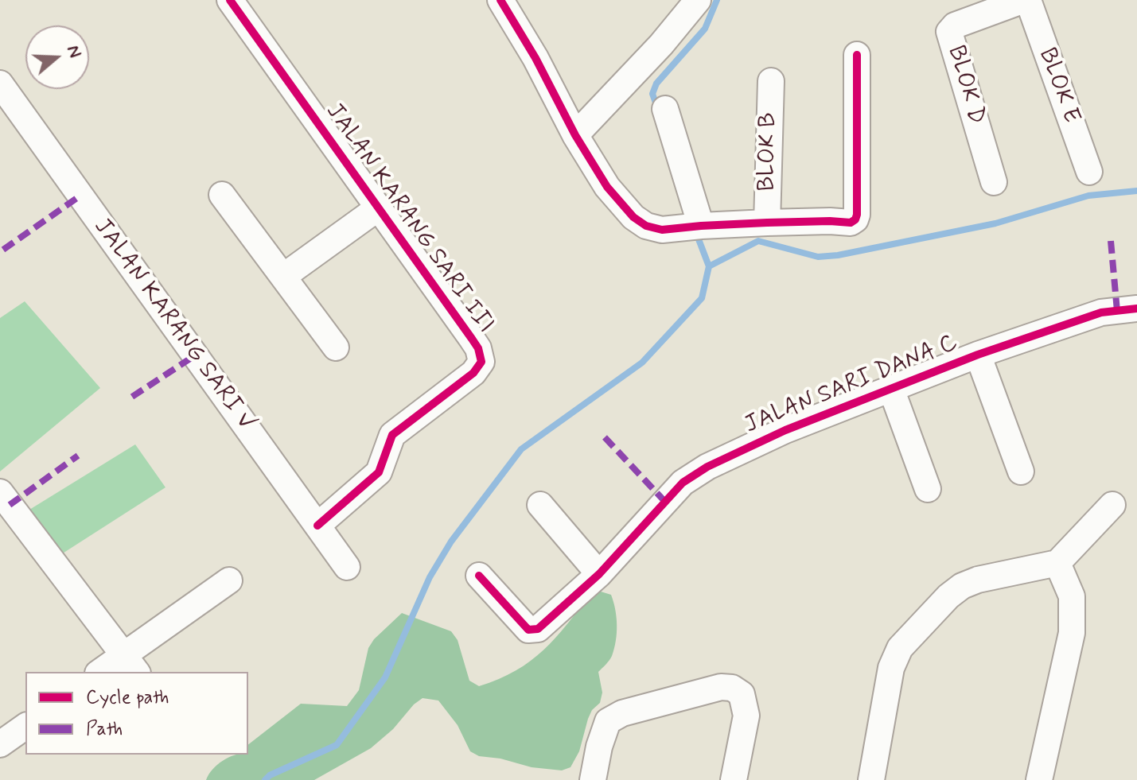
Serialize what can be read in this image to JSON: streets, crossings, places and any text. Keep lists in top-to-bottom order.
{
  "streets": {
    "street": [
      "BLOK D",
      "BLOK E",
      "BLOK B",
      "JALAN KARANG SARI III",
      "JALAN KARANG SARI V",
      "JALAN SARI DANA C"
    ]
  },
  "crossings": [
    ["BLOK D", "BLOK E"],
    ["JALAN KARANG SARI III", "JALAN KARANG SARI V"]
  ],
  "legend": ["Cycle path", "Path"],
  "north": "right"
}
